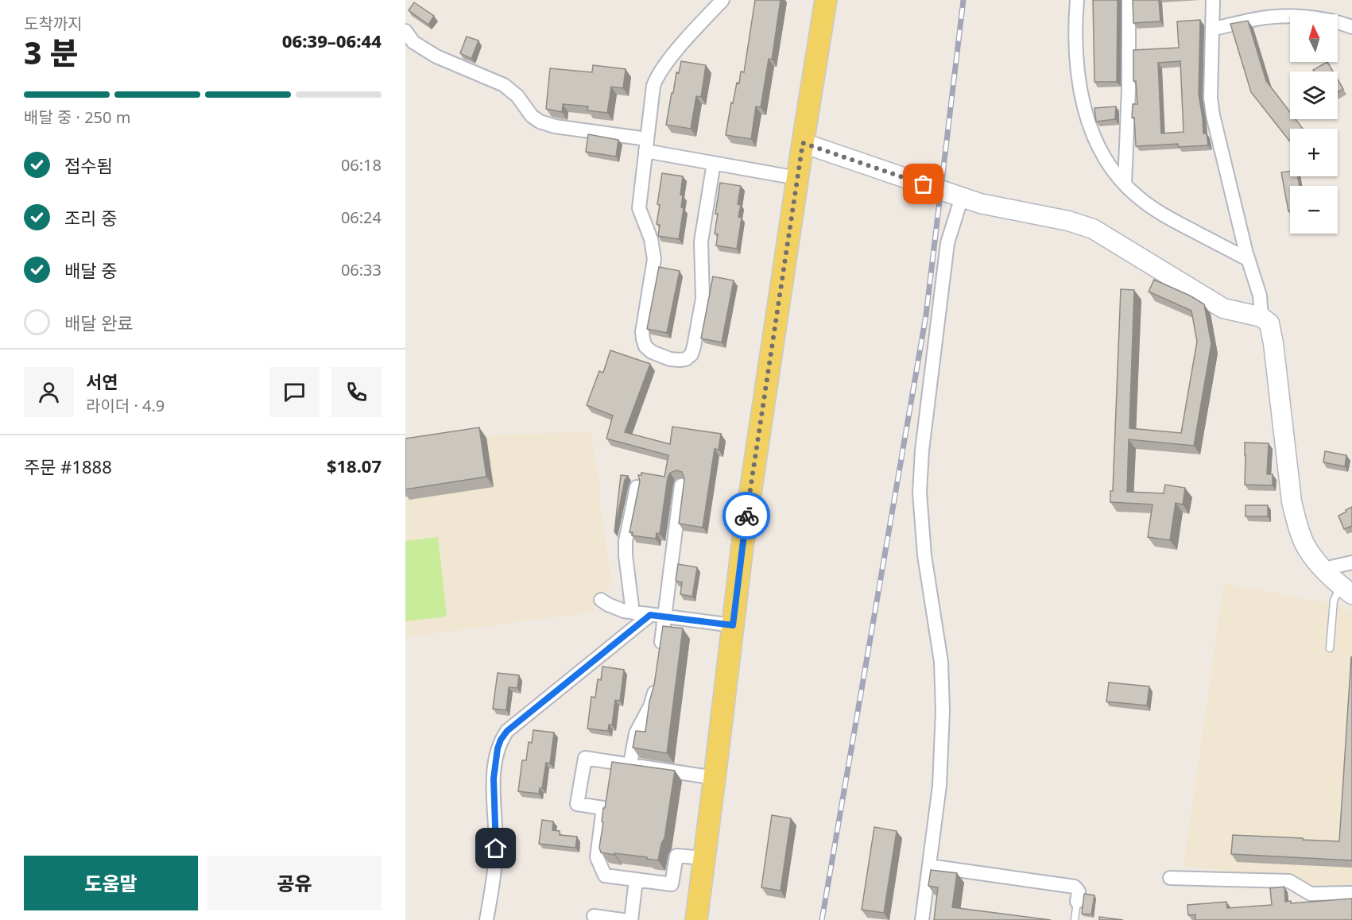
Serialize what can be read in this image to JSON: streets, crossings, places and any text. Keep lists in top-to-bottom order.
{
  "north": "top",
  "page": {
    "heading": ["3 분", "도착까지", "06:39–06:44"],
    "panel": [
      "서연",
      "라이더 · 4.9",
      "주문 #1888",
      "$18.07"
    ],
    "map_buttons": ["+", "−"],
    "bar": "배달 중 · 250 m",
    "list": [
      ["접수됨", "06:18"],
      ["조리 중", "06:24"],
      ["배달 중", "06:33"],
      "배달 완료"
    ],
    "buttons": ["도움말", "공유"]
  }
}
